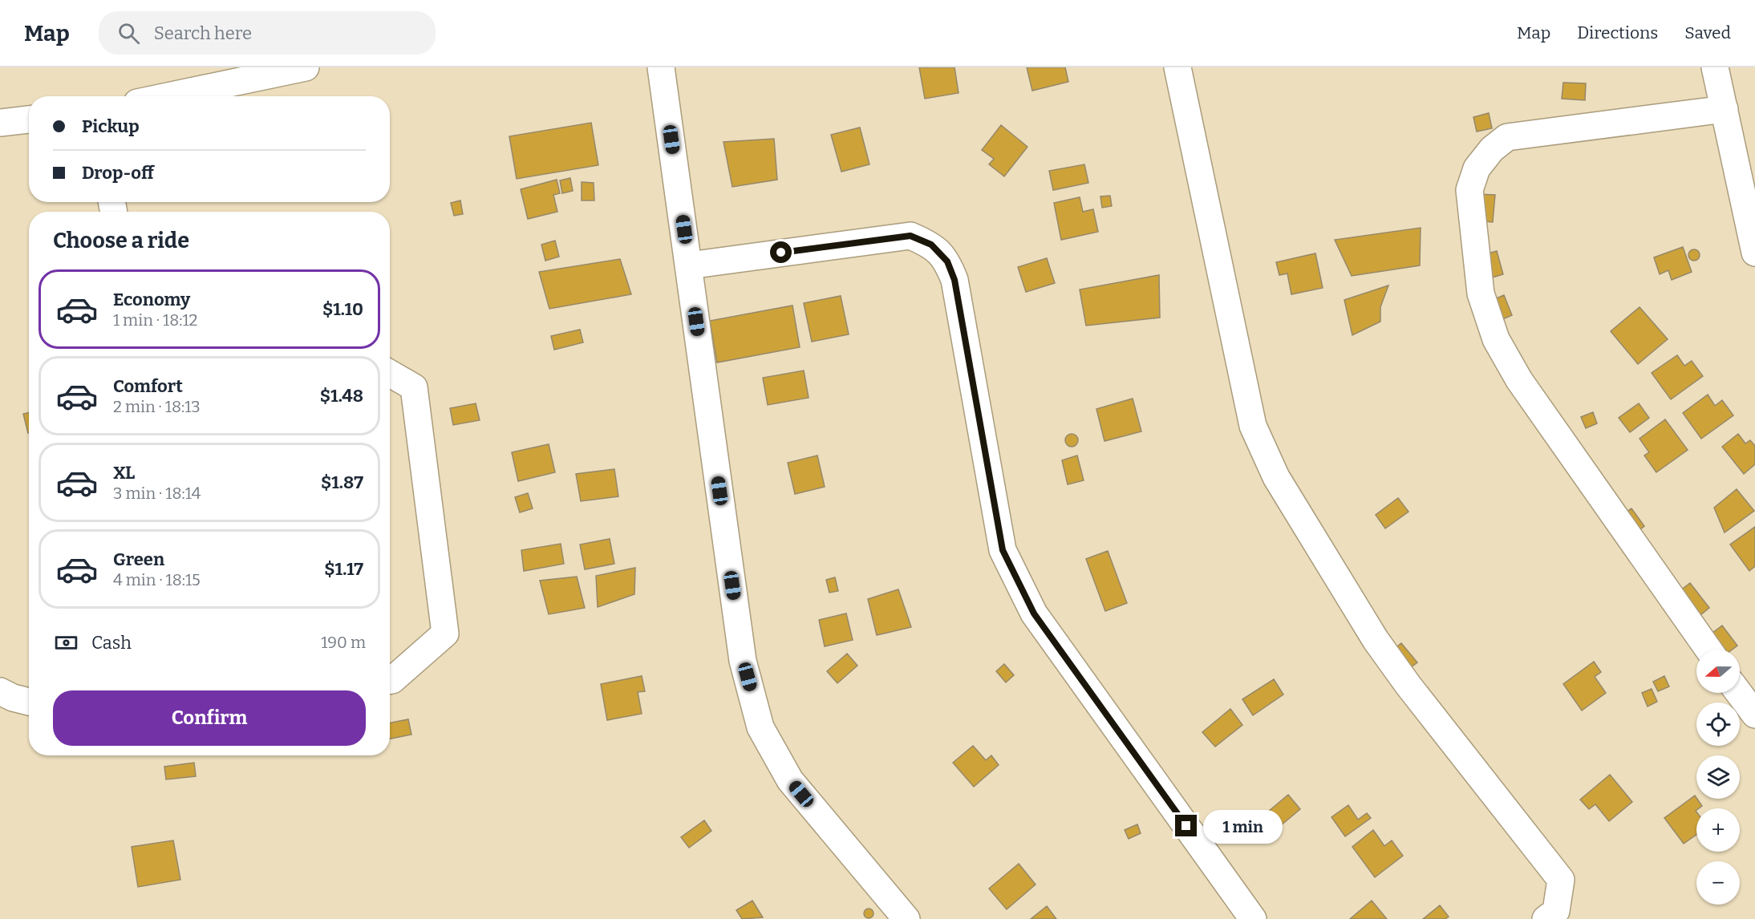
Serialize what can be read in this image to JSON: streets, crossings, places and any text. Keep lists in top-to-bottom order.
{
  "north": "left",
  "page": {
    "header": "Map",
    "search": "Search here",
    "nav": ["Map", "Directions", "Saved"],
    "banner": ["Pickup", "Drop-off"],
    "heading": "Choose a ride",
    "list": [
      {
        "name": "Economy",
        "note": "1 min · 18:12",
        "value": "$1.10"
      },
      {
        "name": "Comfort",
        "note": "2 min · 18:13",
        "value": "$1.48"
      },
      {
        "name": "XL",
        "note": "3 min · 18:14",
        "value": "$1.87"
      },
      {
        "name": "Green",
        "note": "4 min · 18:15",
        "value": "$1.17"
      }
    ],
    "pay": ["Cash", "190 m"],
    "map_buttons": ["+", "−"],
    "buttons": "Confirm",
    "bubble": "1 min"
  }
}
